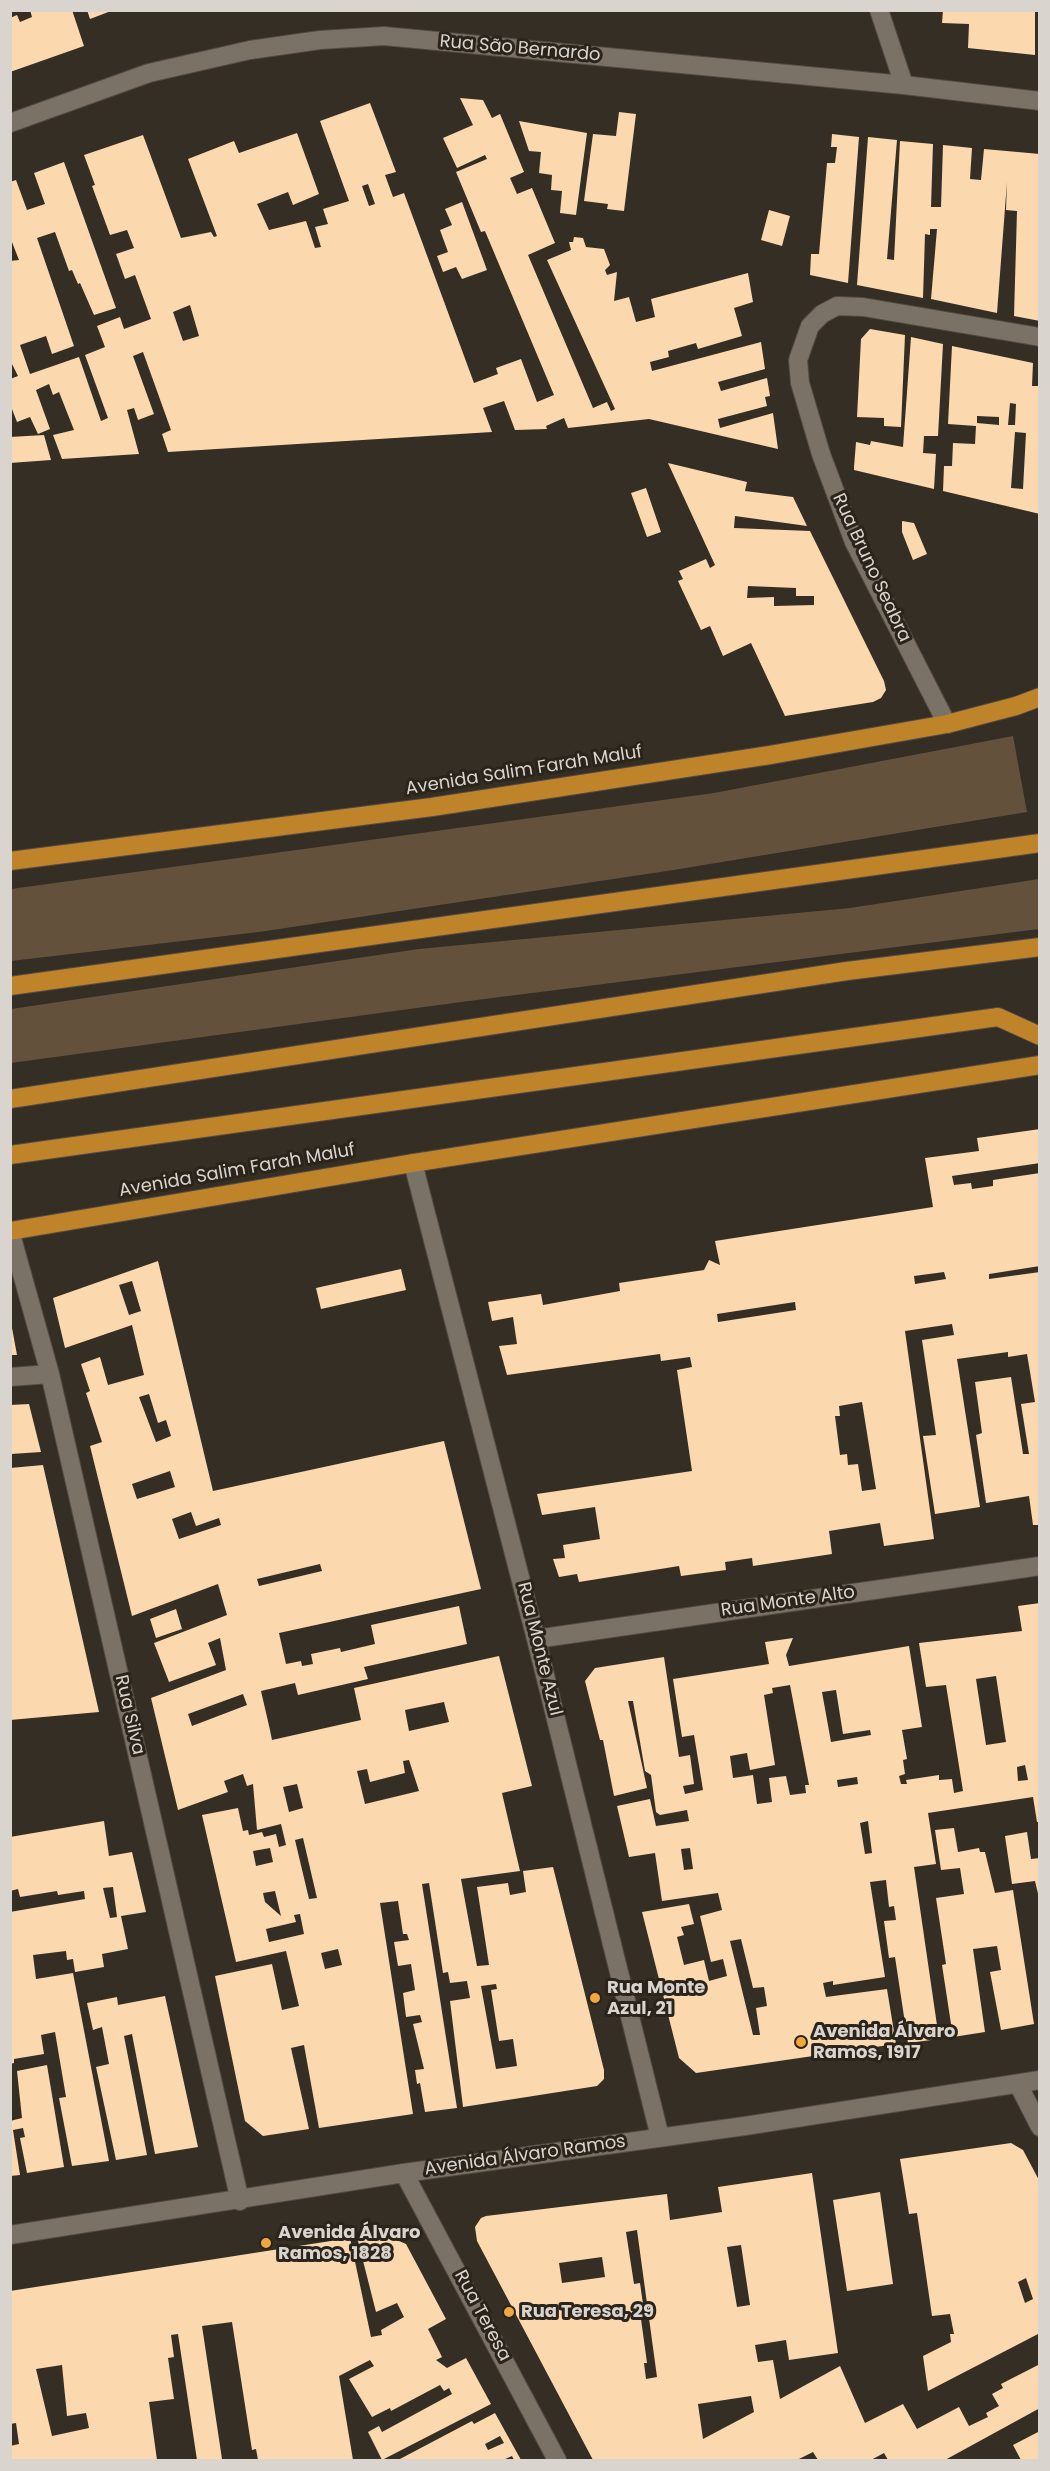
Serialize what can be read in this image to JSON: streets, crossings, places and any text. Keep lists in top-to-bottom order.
{
  "streets": {
    "highway": ["Avenida Salim Farah Maluf"],
    "street": [
      "Rua São Bernardo",
      "Rua Bruno Seabra",
      "Rua Monte Alto",
      "Rua Monte Azul",
      "Rua Silva",
      "Avenida Álvaro Ramos",
      "Rua Teresa"
    ]
  },
  "crossings": [
    ["Rua Bruno Seabra", "Avenida Salim Farah Maluf"],
    ["Avenida Salim Farah Maluf", "Rua Monte Azul"],
    ["Avenida Salim Farah Maluf", "Rua Silva"],
    ["Rua Monte Alto", "Rua Monte Azul"],
    ["Rua Monte Azul", "Avenida Álvaro Ramos"],
    ["Rua Silva", "Avenida Álvaro Ramos"],
    ["Avenida Álvaro Ramos", "Rua Teresa"]
  ],
  "places": [
    "Rua Monte Azul, 21",
    "Avenida Álvaro Ramos, 1917",
    "Avenida Álvaro Ramos, 1828",
    "Rua Teresa, 29"
  ]
}
